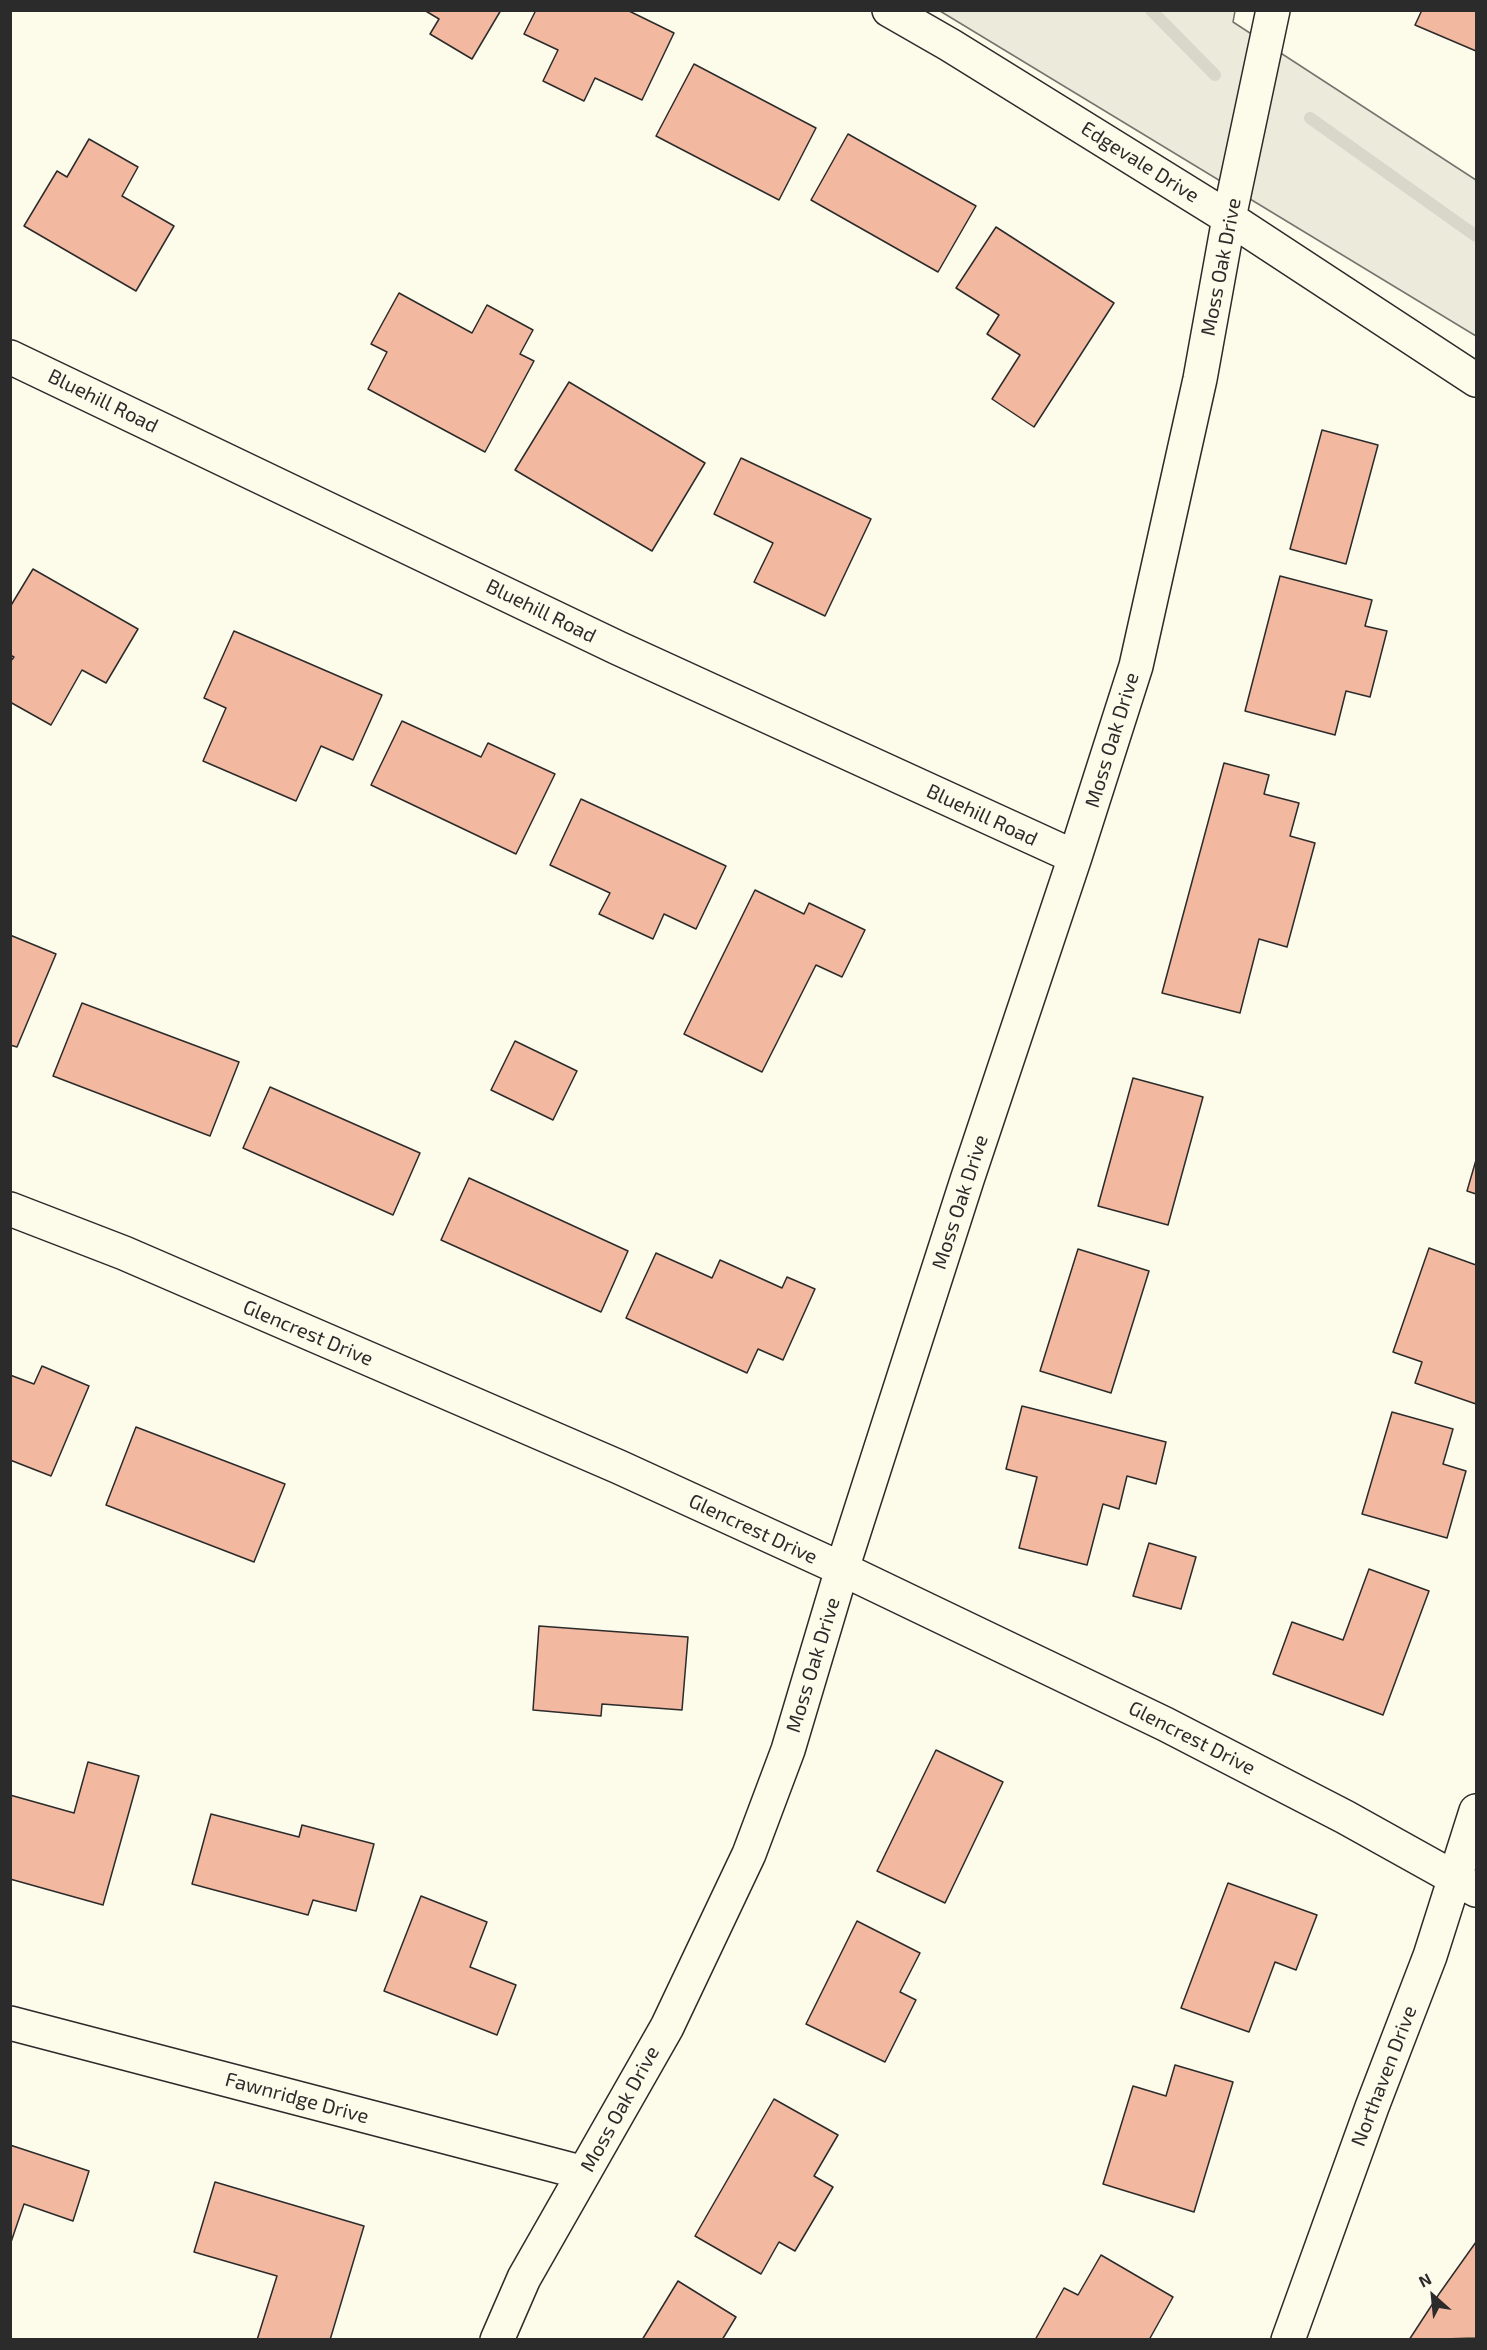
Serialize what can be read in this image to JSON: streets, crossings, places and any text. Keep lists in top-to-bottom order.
{
  "streets": {
    "street": [
      "Edgevale Drive",
      "Moss Oak Drive",
      "Bluehill Road",
      "Glencrest Drive",
      "Northaven Drive",
      "Fawnridge Drive"
    ]
  },
  "crossings": [
    ["Edgevale Drive", "Moss Oak Drive"],
    ["Moss Oak Drive", "Bluehill Road"],
    ["Moss Oak Drive", "Glencrest Drive"],
    ["Moss Oak Drive", "Fawnridge Drive"],
    ["Glencrest Drive", "Northaven Drive"]
  ],
  "north": "top left"
}
